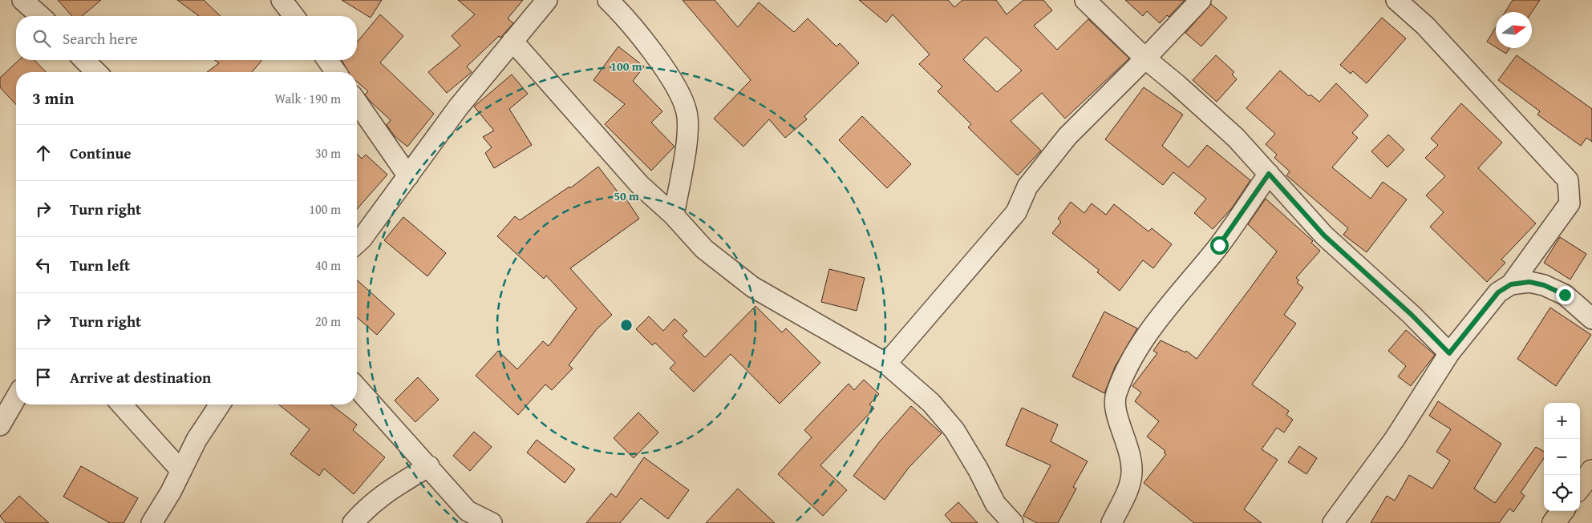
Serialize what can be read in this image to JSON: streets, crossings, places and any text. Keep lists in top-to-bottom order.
{
  "north": "right",
  "page": {
    "search": "Search here",
    "heading": ["3 min", "Walk · 190 m"],
    "list": [
      ["Continue", "30 m"],
      ["Turn right", "100 m"],
      ["Turn left", "40 m"],
      ["Turn right", "20 m"],
      "Arrive at destination"
    ],
    "map_buttons": ["+", "−"]
  },
  "rings": ["100 m", "50 m"]
}
